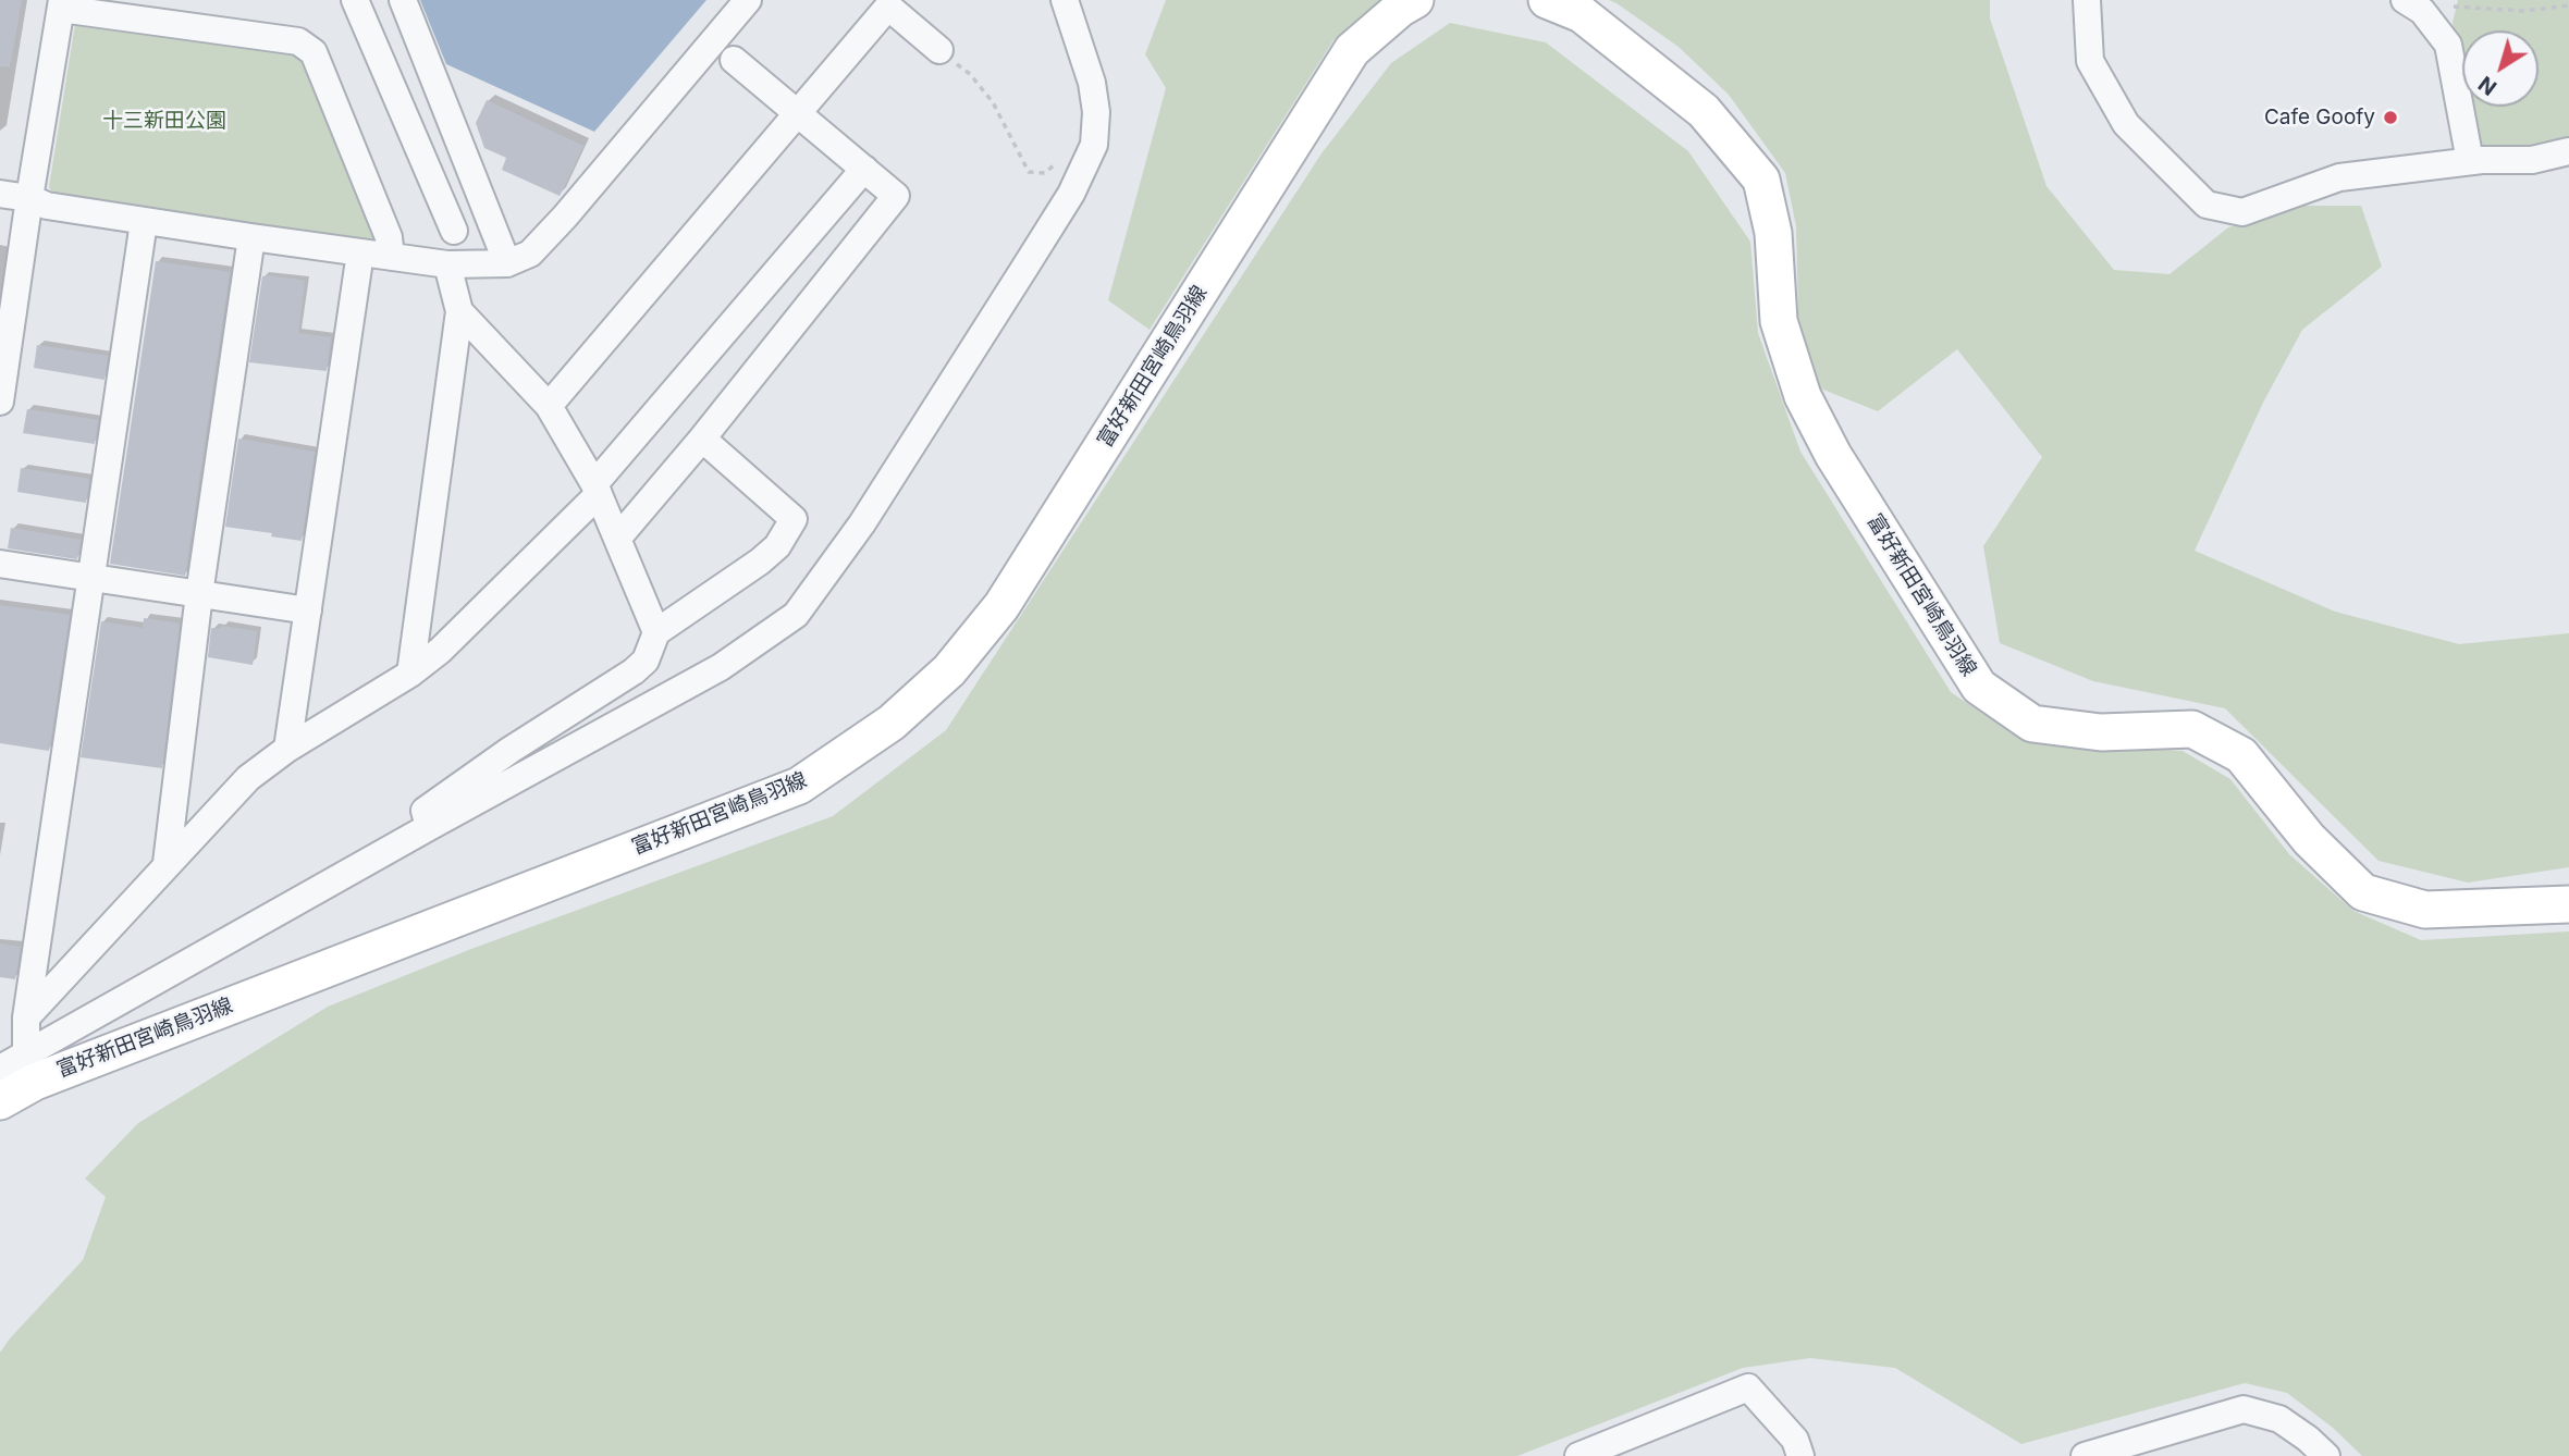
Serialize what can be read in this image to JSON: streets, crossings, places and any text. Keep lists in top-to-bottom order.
{
  "streets": {
    "main road": ["富好新田宮崎鳥羽線"]
  },
  "parks": ["十三新田公園"],
  "places": ["Cafe Goofy"],
  "north": "bottom left"
}
